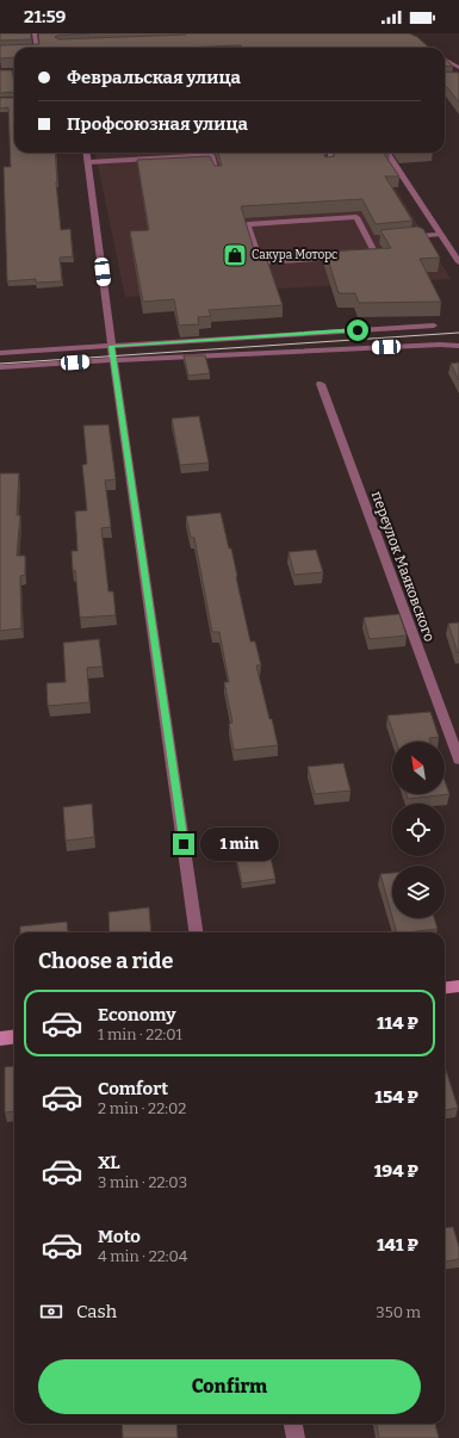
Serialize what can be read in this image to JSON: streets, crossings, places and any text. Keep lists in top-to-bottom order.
{
  "streets": {
    "street": ["переулок Маяковского"]
  },
  "places": {
    "shop": ["Сакура Моторс"]
  },
  "north": "top left",
  "page": {
    "status": "21:59",
    "banner": ["Февральская улица", "Профсоюзная улица"],
    "bubble": "1 min",
    "heading": "Choose a ride",
    "list": [
      {
        "name": "Economy",
        "note": "1 min · 22:01",
        "value": "114 ₽"
      },
      {
        "name": "Comfort",
        "note": "2 min · 22:02",
        "value": "154 ₽"
      },
      {
        "name": "XL",
        "note": "3 min · 22:03",
        "value": "194 ₽"
      },
      {
        "name": "Moto",
        "note": "4 min · 22:04",
        "value": "141 ₽"
      }
    ],
    "pay": ["Cash", "350 m"],
    "buttons": "Confirm"
  }
}
